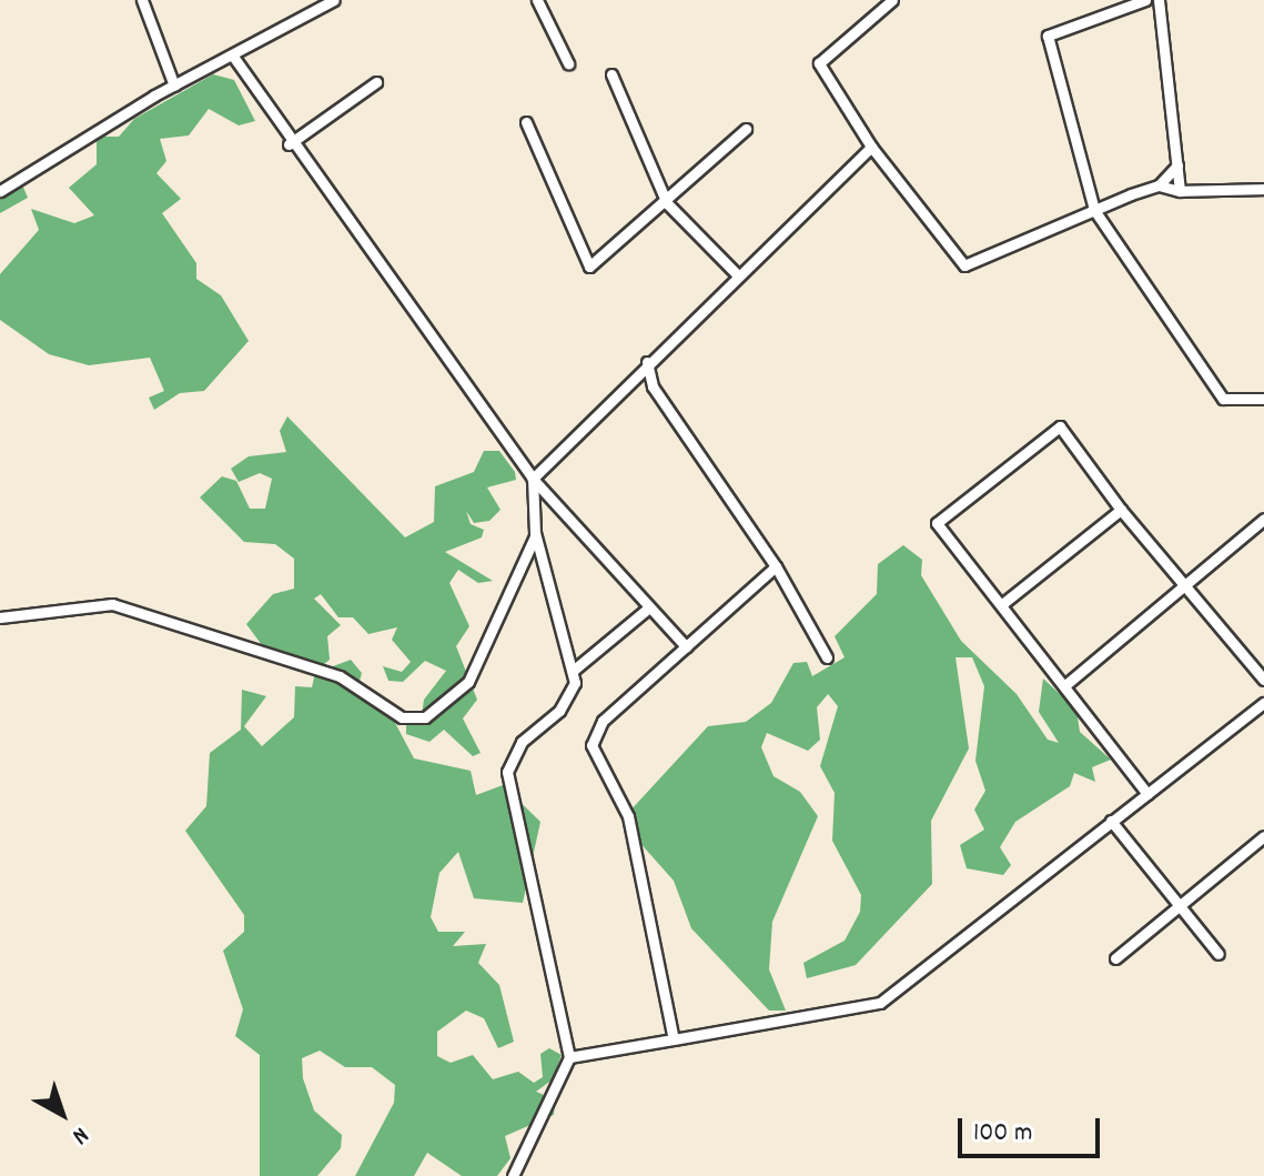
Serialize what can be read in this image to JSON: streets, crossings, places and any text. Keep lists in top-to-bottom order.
{
  "scale_bar": "100 m",
  "north": "bottom right"
}
